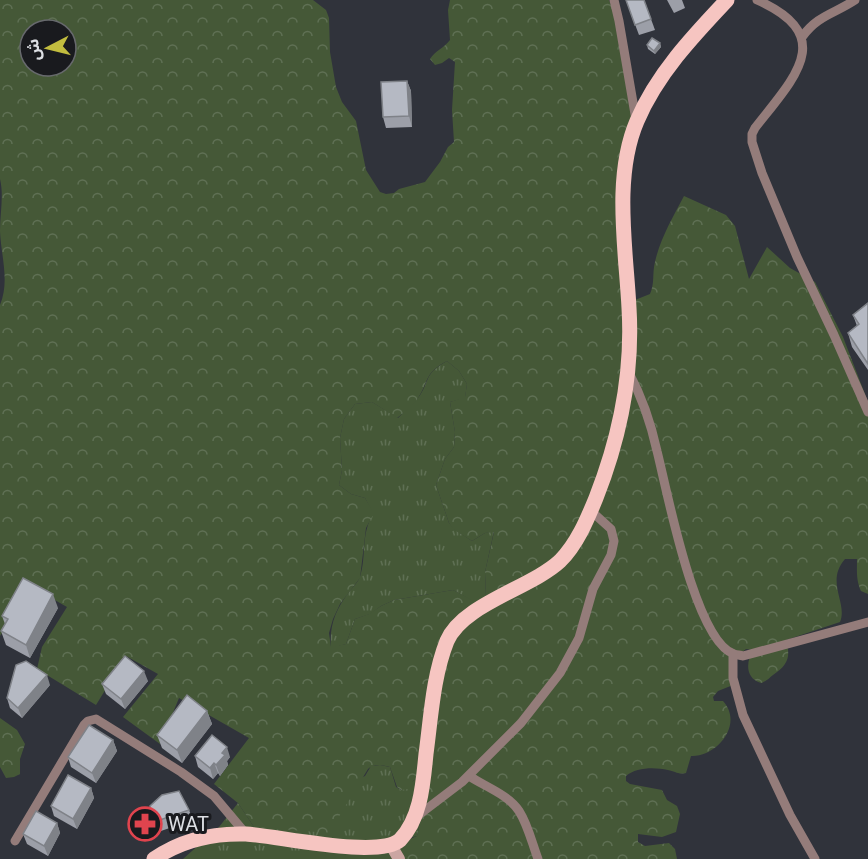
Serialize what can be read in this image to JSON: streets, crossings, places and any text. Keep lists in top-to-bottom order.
{
  "places": {
    "pharmacy": ["WAT"]
  },
  "north": "left"
}
